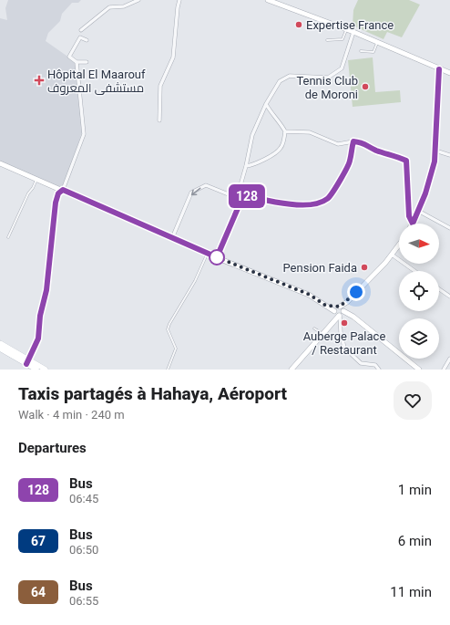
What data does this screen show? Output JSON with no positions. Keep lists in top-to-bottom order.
{
  "places": {
    "other": [
      "Expertise France",
      "Tennis Club de Moroni",
      "Pension Faida",
      "Auberge Palace / Restaurant"
    ],
    "health": ["Hôpital El Maarouf مستشفى المعروف"]
  },
  "lines": ["bus line 128"],
  "north": "right",
  "page": {
    "on_map": "128",
    "heading": [
      ["Taxis partagés à Hahaya, Aéroport", "Walk · 4 min · 240 m"],
      "Departures"
    ],
    "list": [
      {
        "mark": "128",
        "name": "Bus",
        "note": "06:45",
        "value": "1 min"
      },
      {
        "mark": "67",
        "name": "Bus",
        "note": "06:50",
        "value": "6 min"
      },
      {
        "mark": "64",
        "name": "Bus",
        "note": "06:55",
        "value": "11 min"
      }
    ]
  }
}
